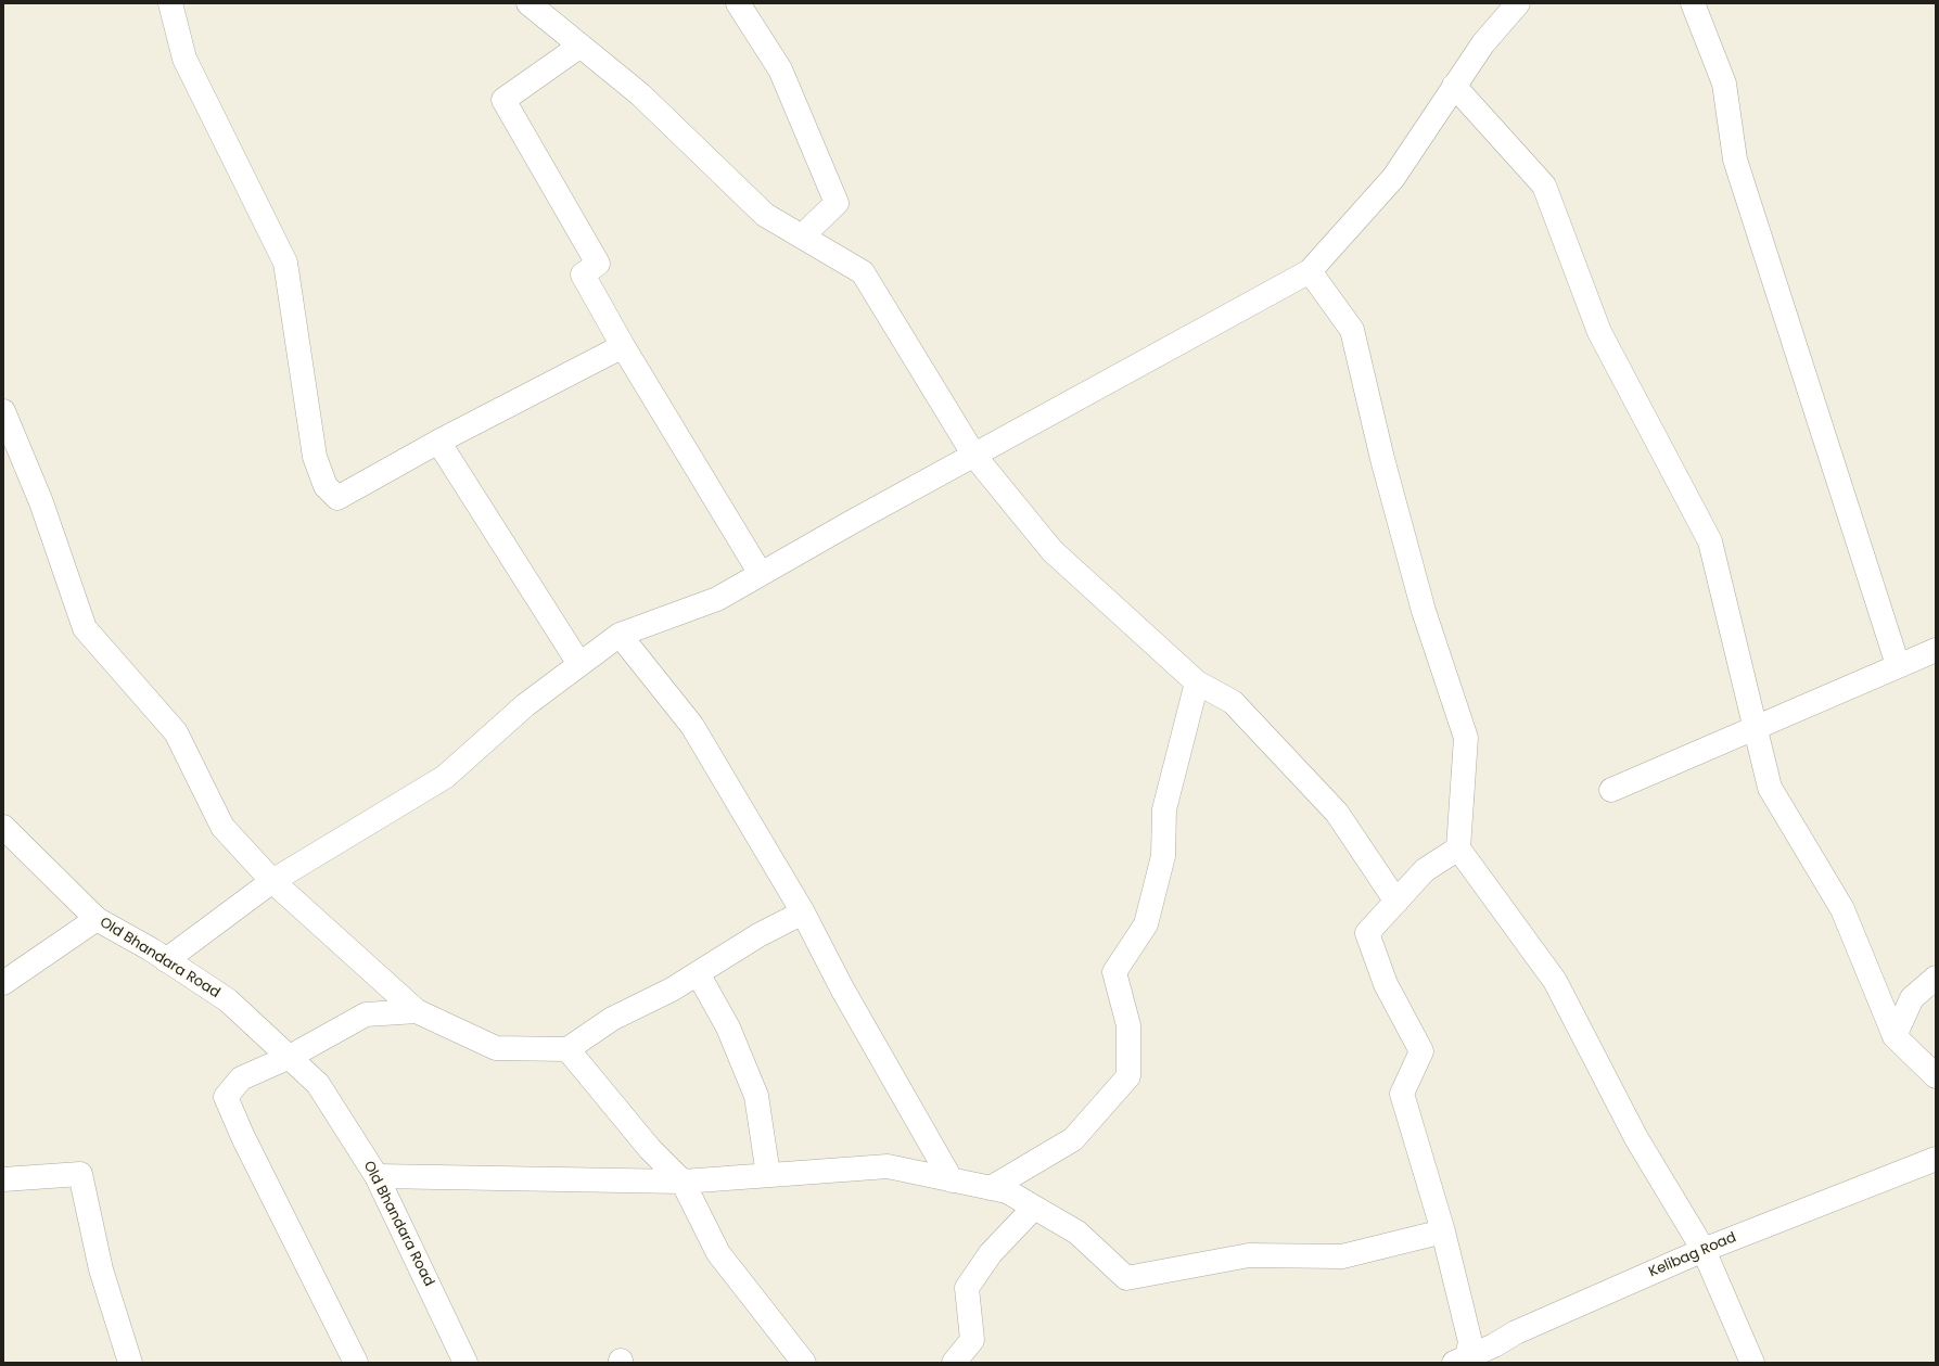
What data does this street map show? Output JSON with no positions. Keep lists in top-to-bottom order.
{
  "streets": {
    "main road": ["Old Bhandara Road", "Kelibag Road"]
  }
}
